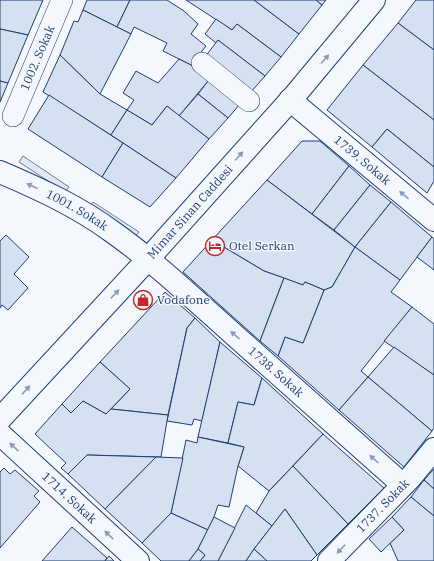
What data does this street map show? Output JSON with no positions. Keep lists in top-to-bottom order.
{
  "streets": {
    "street": [
      "1002. Sokak",
      "1739. Sokak",
      "1001. Sokak",
      "Mimar Sinan Caddesi",
      "1738. Sokak",
      "1714. Sokak",
      "1737. Sokak"
    ]
  },
  "crossings": [
    ["1739. Sokak", "Mimar Sinan Caddesi"],
    ["1001. Sokak", "Mimar Sinan Caddesi"],
    ["1001. Sokak", "1738. Sokak"],
    ["Mimar Sinan Caddesi", "1738. Sokak"],
    ["1738. Sokak", "1737. Sokak"]
  ],
  "one_way": [
    "1739. Sokak",
    "Mimar Sinan Caddesi",
    "1738. Sokak",
    "1714. Sokak",
    "1737. Sokak"
  ],
  "places": {
    "hotel": ["Otel Serkan"],
    "shop": ["Vodafone"]
  }
}
